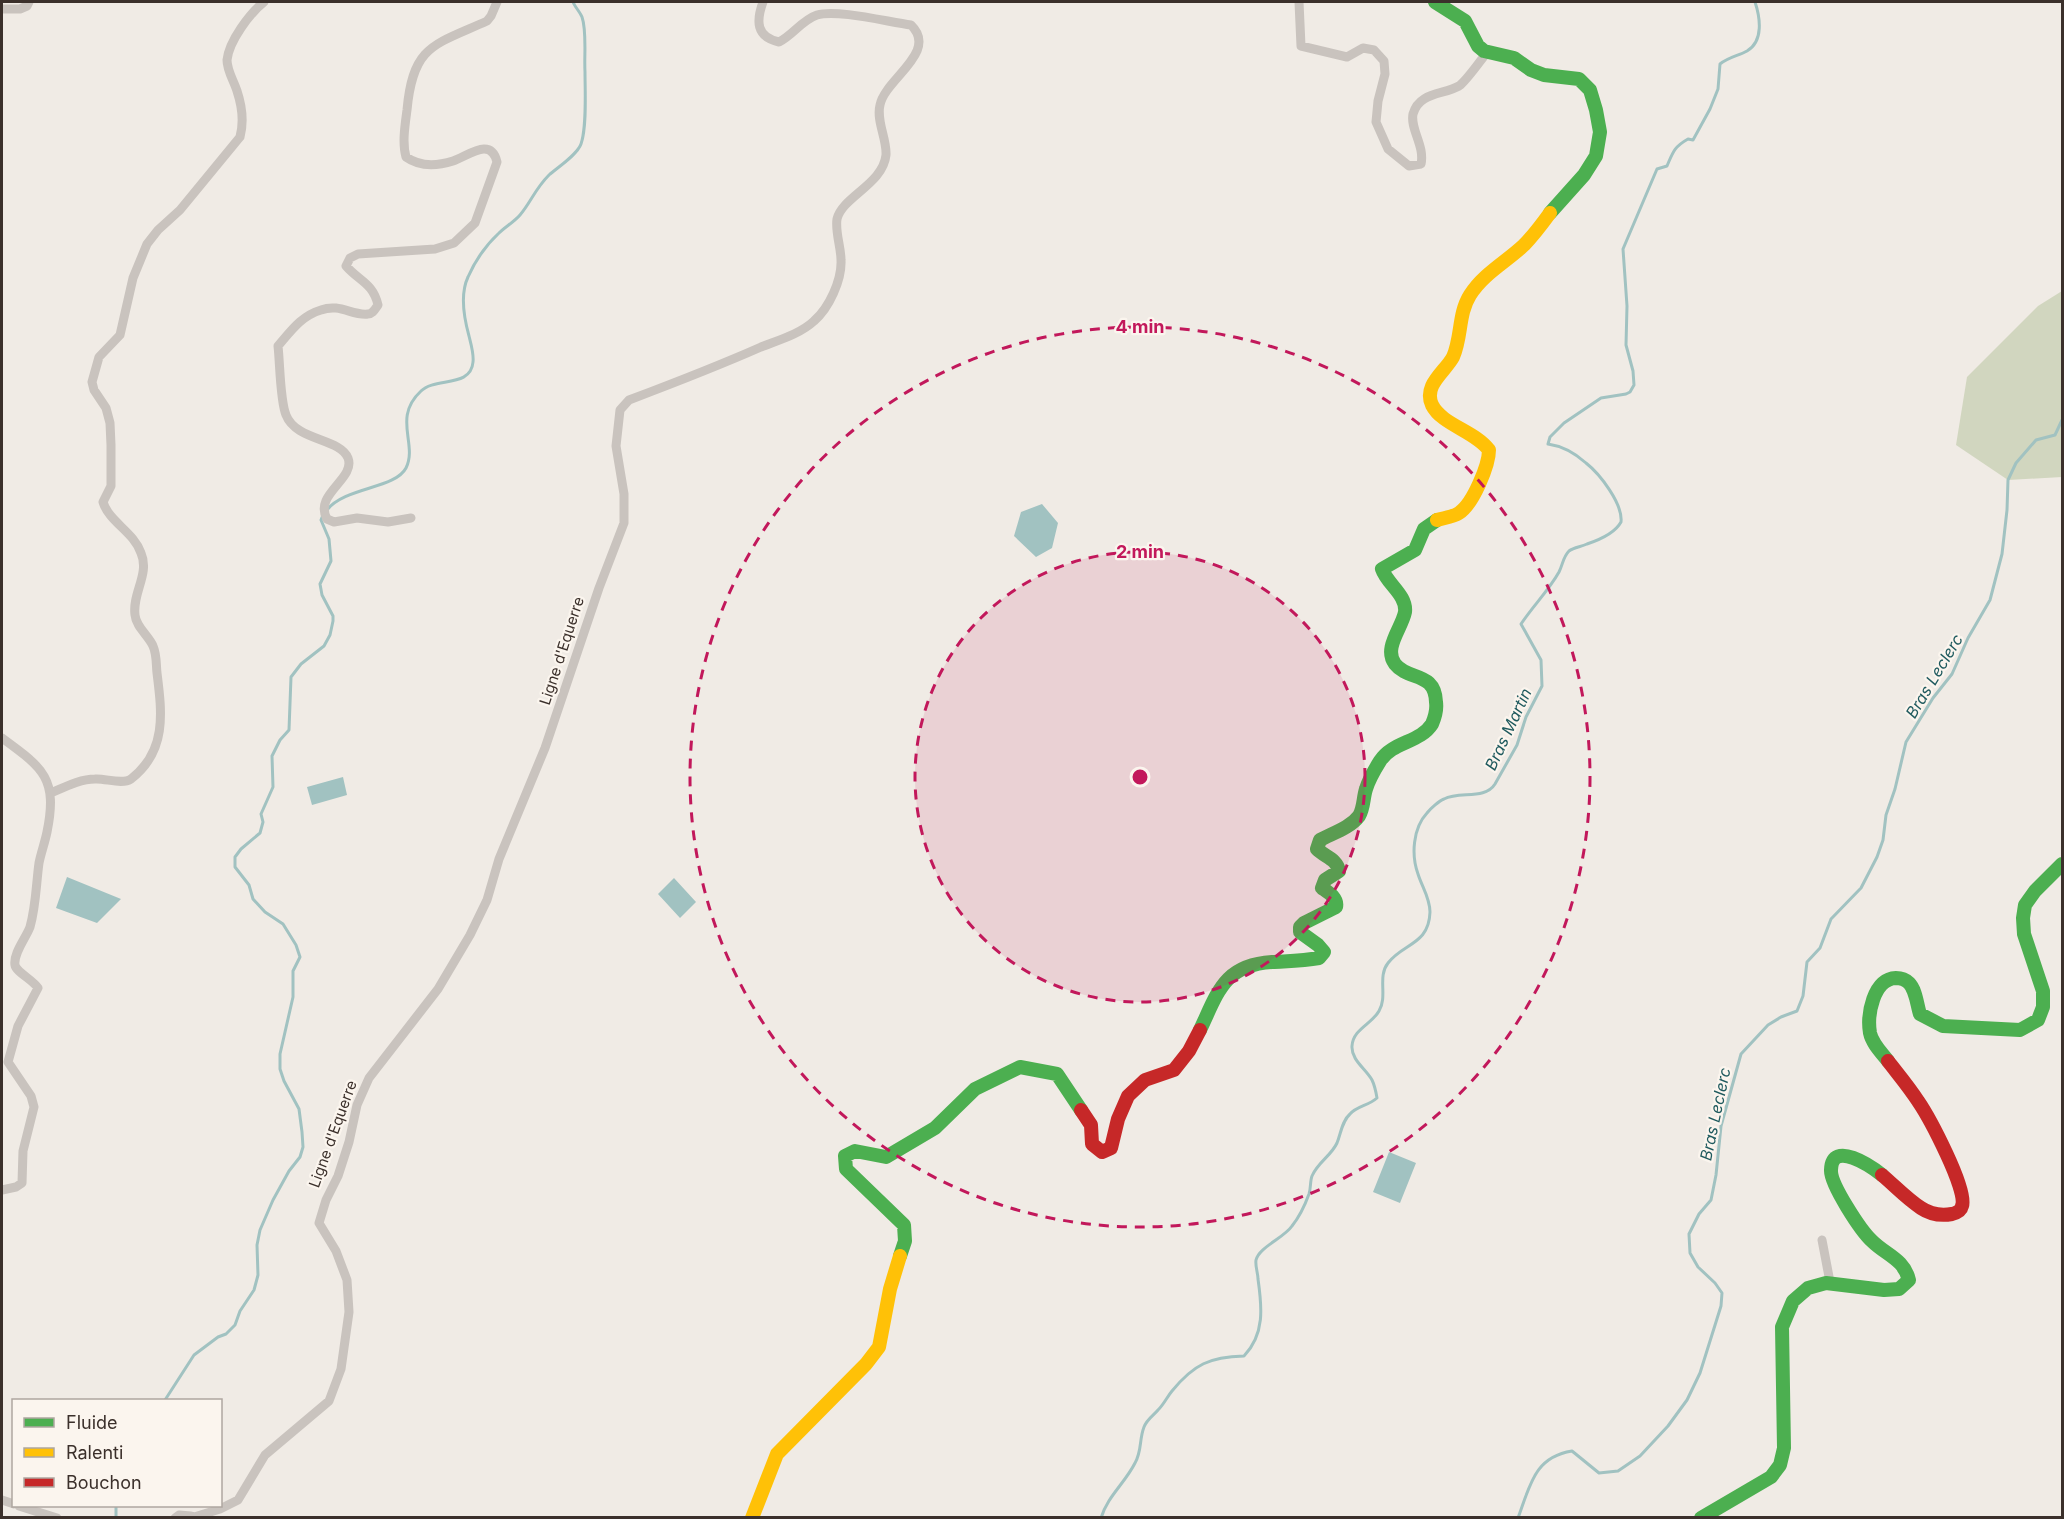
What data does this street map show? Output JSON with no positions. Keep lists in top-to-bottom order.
{
  "streets": {
    "street": ["Ligne d'Equerre"]
  },
  "water": ["Bras Leclerc", "Bras Martin"],
  "legend": ["Fluide", "Ralenti", "Bouchon"],
  "rings": ["4 min", "2 min"]
}
